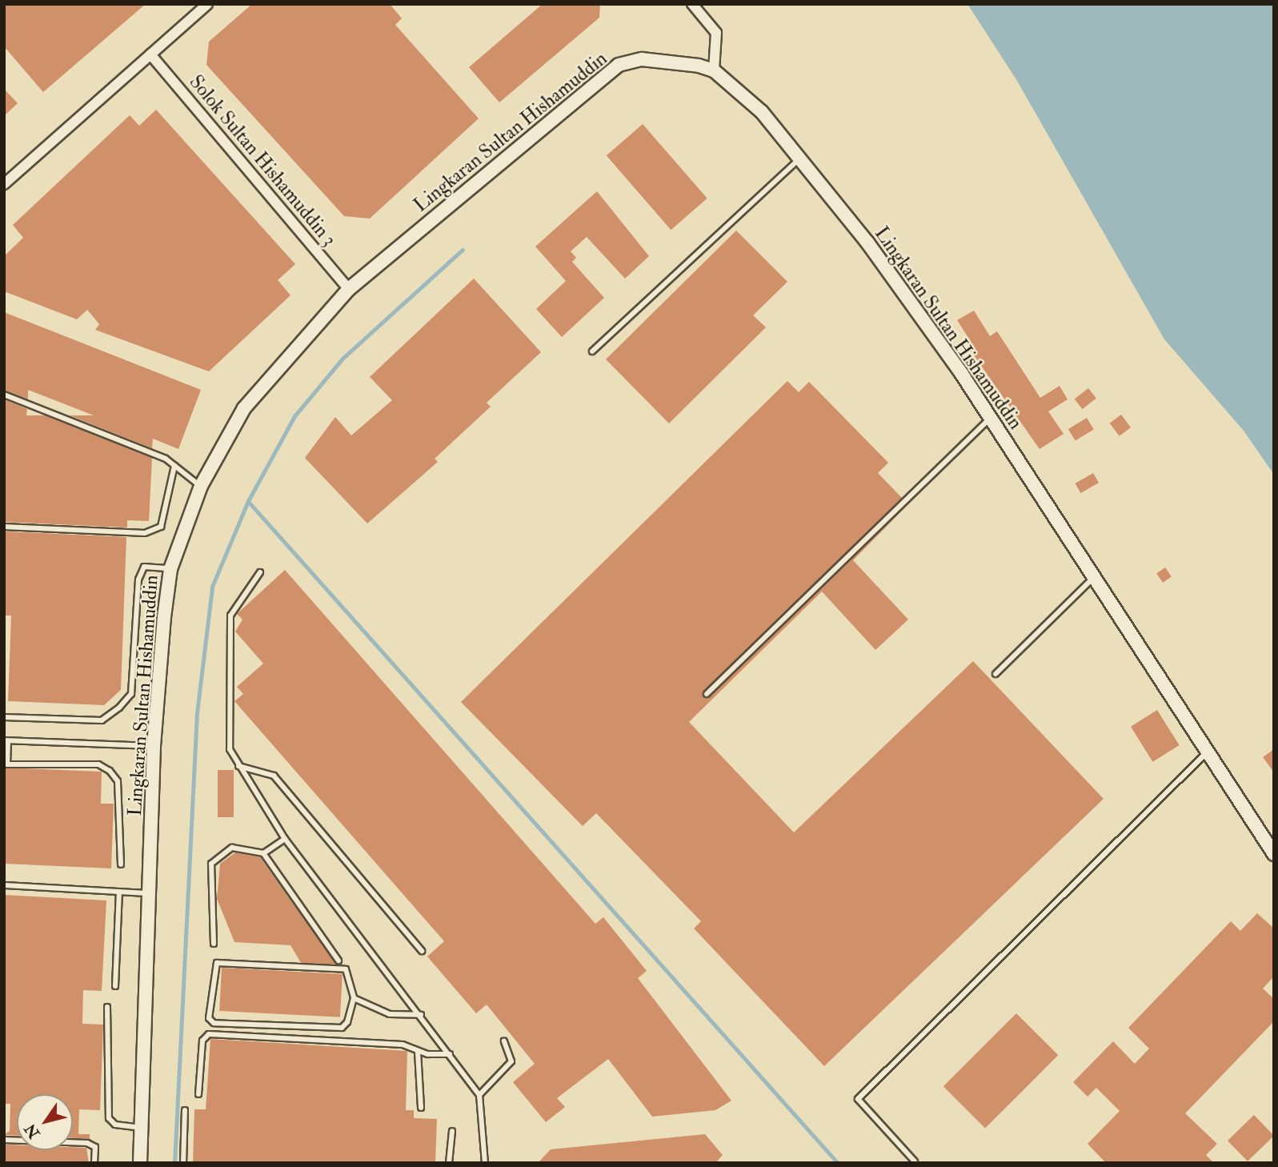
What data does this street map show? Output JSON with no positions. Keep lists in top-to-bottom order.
{
  "streets": {
    "street": ["Lingkaran Sultan Hishamuddin", "Solok Sultan Hishamuddin 3"]
  },
  "crossings": [
    ["Lingkaran Sultan Hishamuddin", "Solok Sultan Hishamuddin 3"]
  ],
  "north": "bottom left"
}
